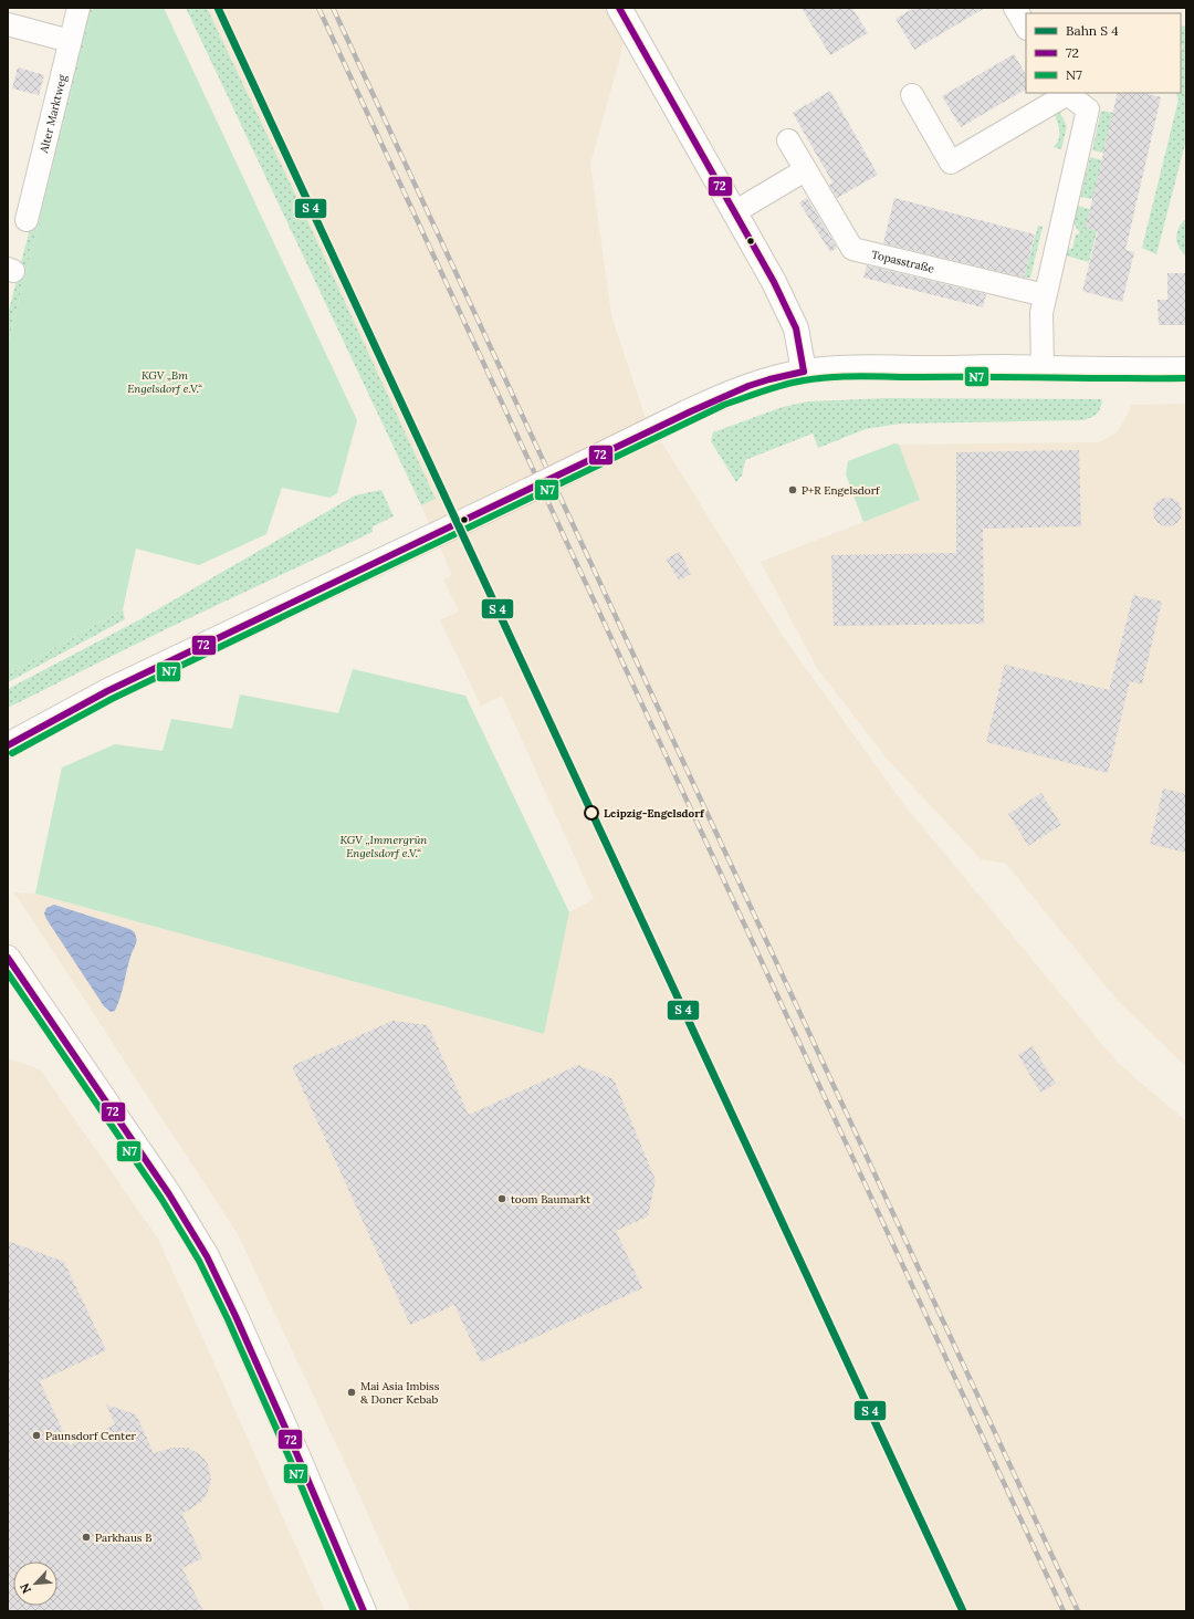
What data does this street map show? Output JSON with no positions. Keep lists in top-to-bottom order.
{
  "streets": {
    "street": ["Alter Marktweg", "Topasstraße"]
  },
  "parks": ["KGV „Bm Engelsdorf e.V.“", "KGV „Immergrün Engelsdorf e.V.“"],
  "places": [
    "P+R Engelsdorf",
    "Leipzig-Engelsdorf",
    "toom Baumarkt",
    "Mai Asia Imbiss & Doner Kebab",
    "Paunsdorf Center",
    "Parkhaus B"
  ],
  "lines": ["transit line 72", "transit line N7"],
  "legend": ["Bahn S 4", "72", "N7"],
  "north": "bottom left"
}
